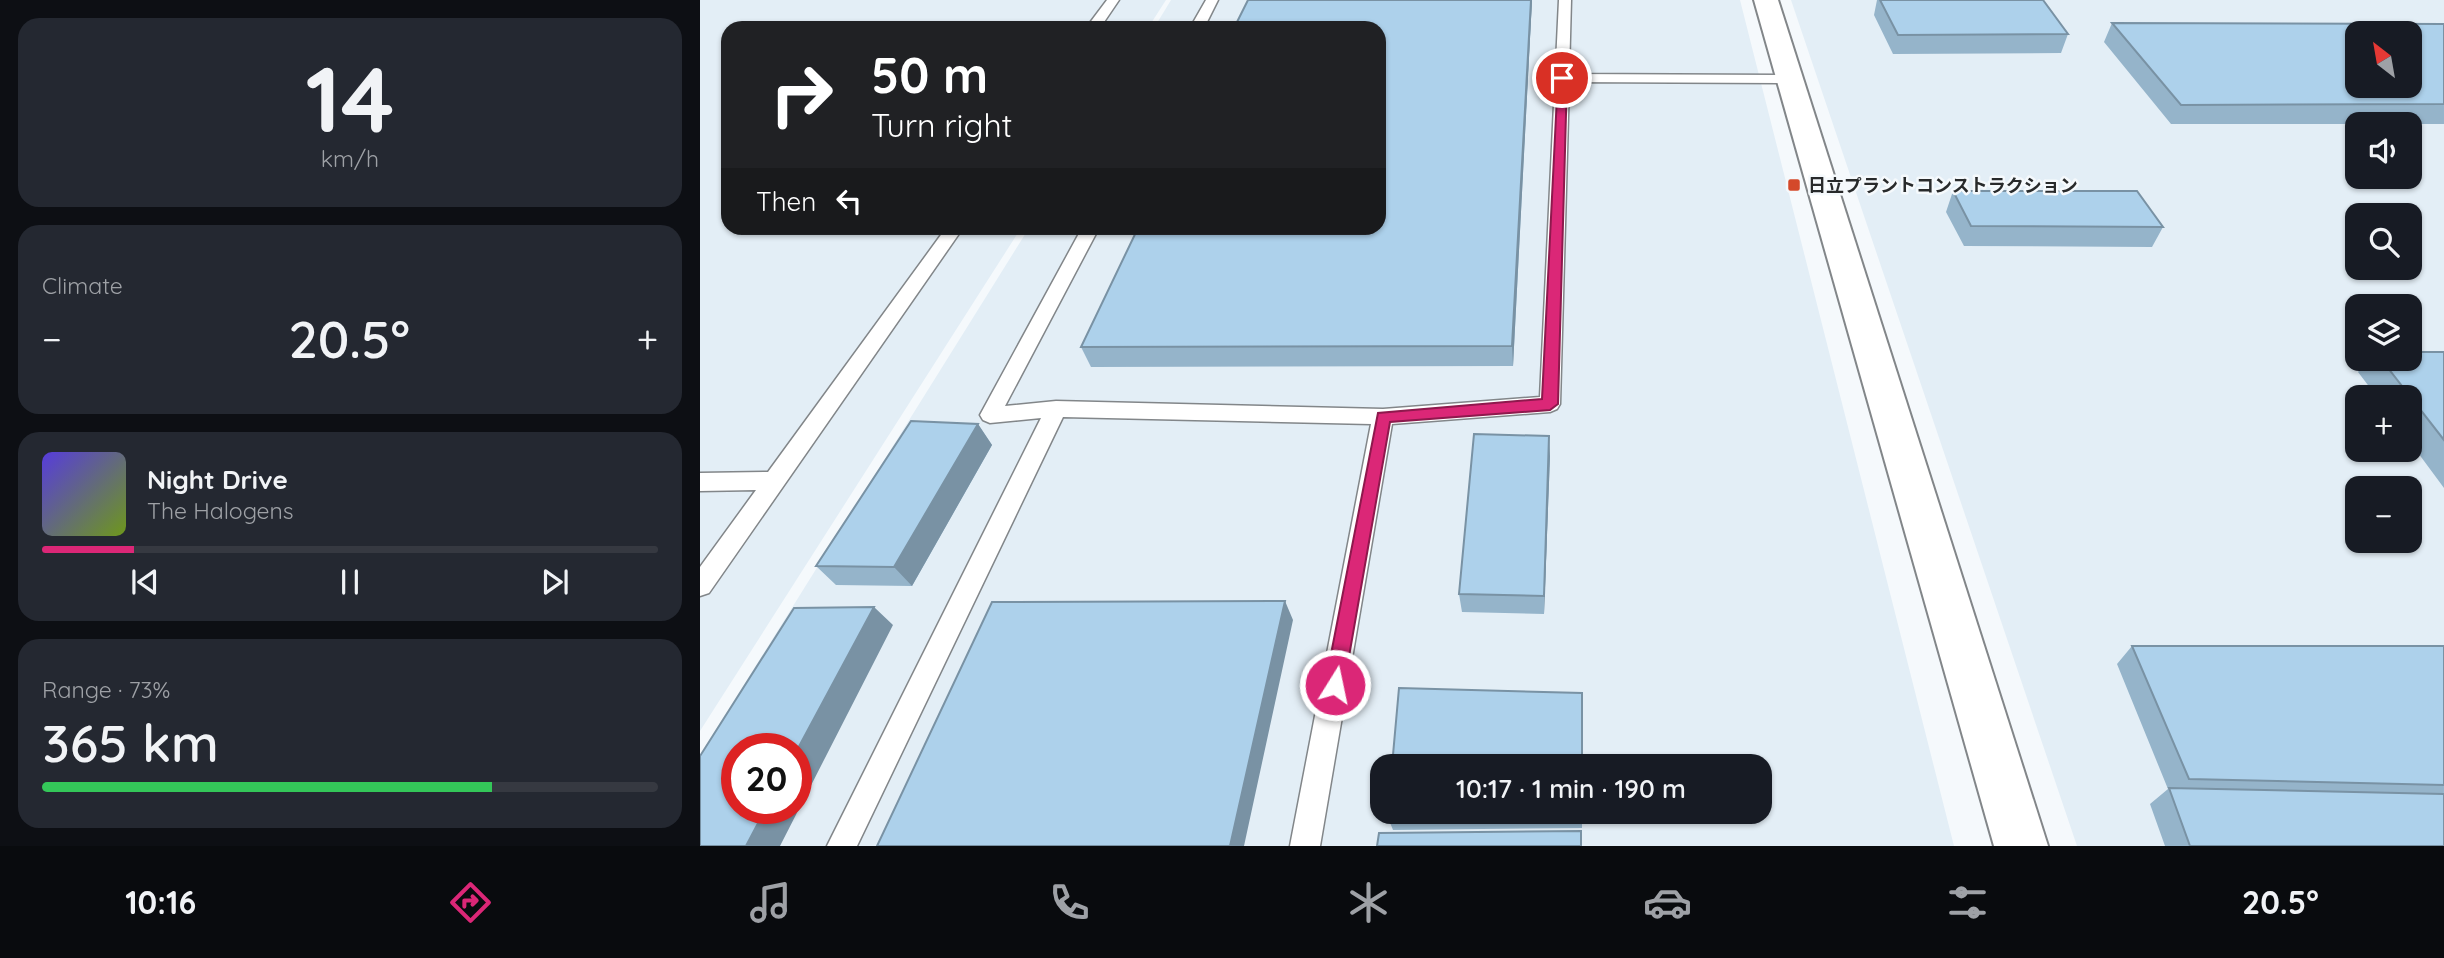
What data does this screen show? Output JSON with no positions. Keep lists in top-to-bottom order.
{
  "places": {
    "transit": ["日立プラントコンストラクション"]
  },
  "north": "top left",
  "page": {
    "tile": [
      ["14", "km/h"],
      "Climate",
      ["Range · 73%", "365 km"]
    ],
    "map_buttons": ["+", "−"],
    "turn": ["50 m", "Turn right"],
    "then": "Then",
    "heat": ["−", "20.5°", "+"],
    "song": ["Night Drive", "The Halogens"],
    "limit": "20",
    "trip": "10:17 · 1 min · 190 m",
    "tabs": ["10:16", "20.5°"]
  }
}
